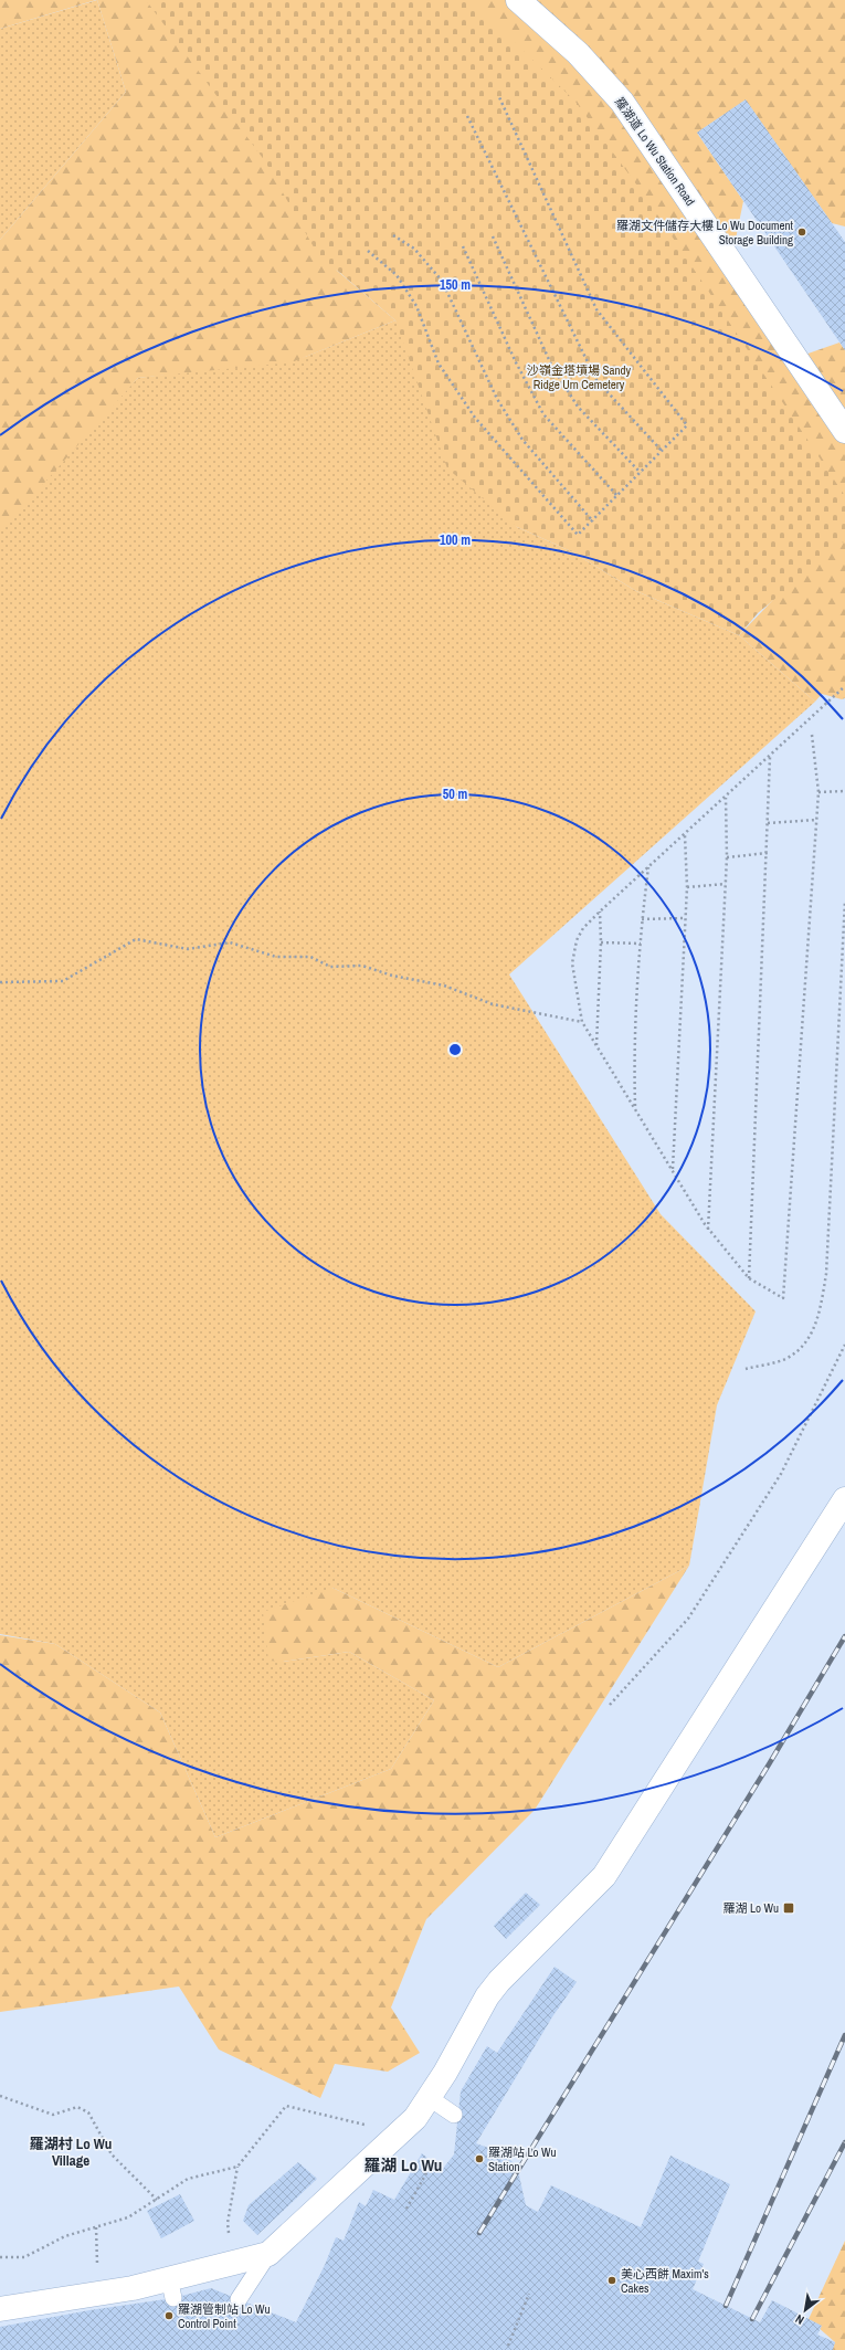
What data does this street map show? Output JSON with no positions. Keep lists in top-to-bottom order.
{
  "streets": {
    "street": ["羅湖道 Lo Wu Station Road"]
  },
  "districts": ["羅湖村 Lo Wu Village", "羅湖 Lo Wu"],
  "parks": ["沙嶺金塔墳場 Sandy Ridge Urn Cemetery"],
  "places": {
    "other": [
      "羅湖文件儲存大樓 Lo Wu Document Storage Building",
      "羅湖站 Lo Wu Station",
      "美心西餅 Maxim's Cakes",
      "羅湖管制站 Lo Wu Control Point"
    ],
    "transit": ["羅湖 Lo Wu"]
  },
  "north": "bottom left",
  "rings": ["150 m", "100 m", "50 m"]
}
